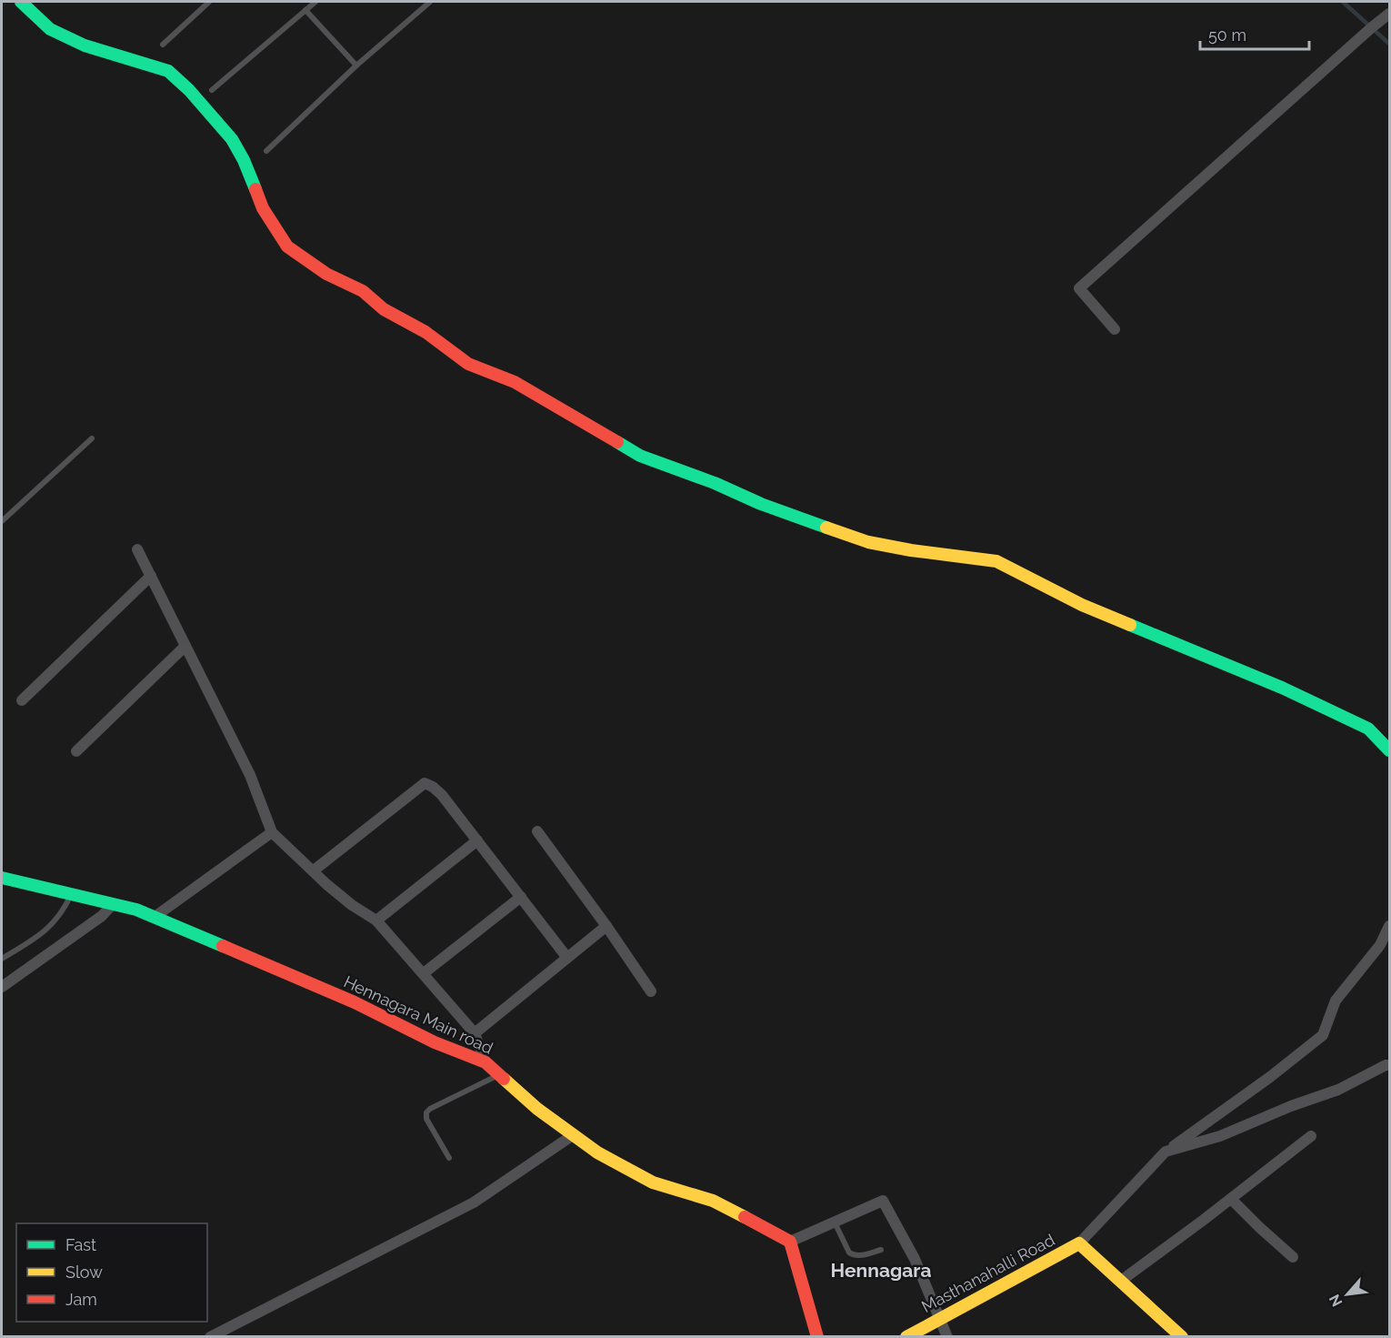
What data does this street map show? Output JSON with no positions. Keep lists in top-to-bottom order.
{
  "streets": {
    "street": ["Hennagara Main road", "Masthanahalli Road"]
  },
  "districts": ["Hennagara"],
  "legend": ["Fast", "Slow", "Jam"],
  "scale_bar": "50 m",
  "north": "bottom left"
}
